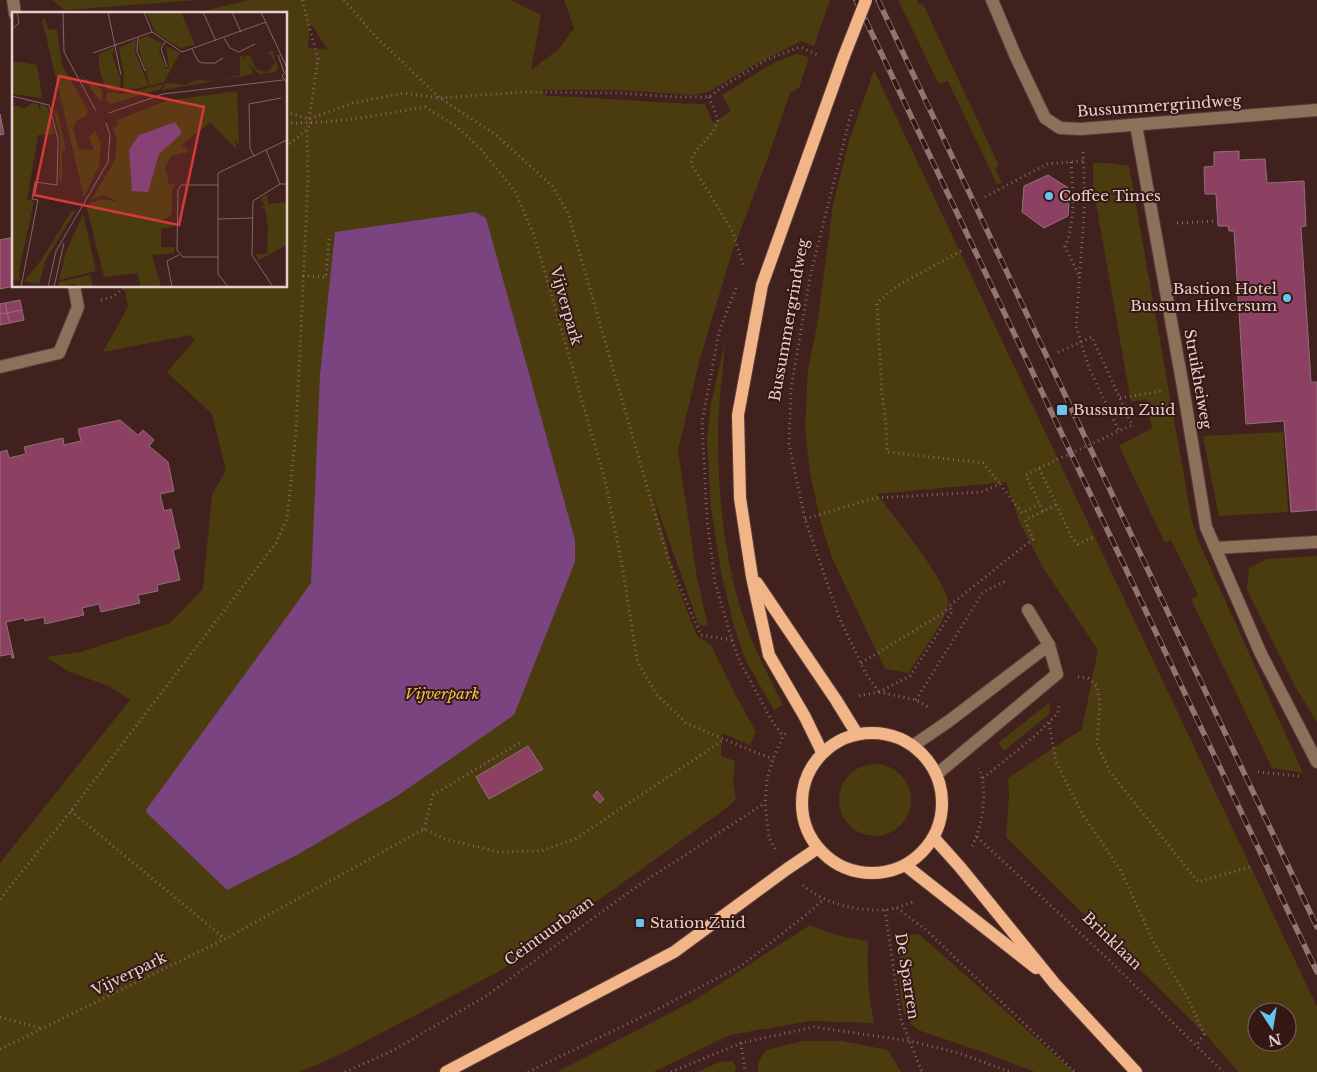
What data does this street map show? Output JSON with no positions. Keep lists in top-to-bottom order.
{
  "streets": {
    "main road": ["Bussummergrindweg"],
    "street": ["Struikheiweg"],
    "path": [
      "Vijverpark",
      "Ceintuurbaan",
      "Brinklaan",
      "De Sparren"
    ]
  },
  "crossings": [
    ["Bussummergrindweg", "Struikheiweg"]
  ],
  "parks": ["Vijverpark"],
  "places": {
    "other": ["Coffee Times", "Bastion Hotel Bussum Hilversum"],
    "transit": ["Bussum Zuid", "Station Zuid"]
  },
  "north": "bottom"
}
